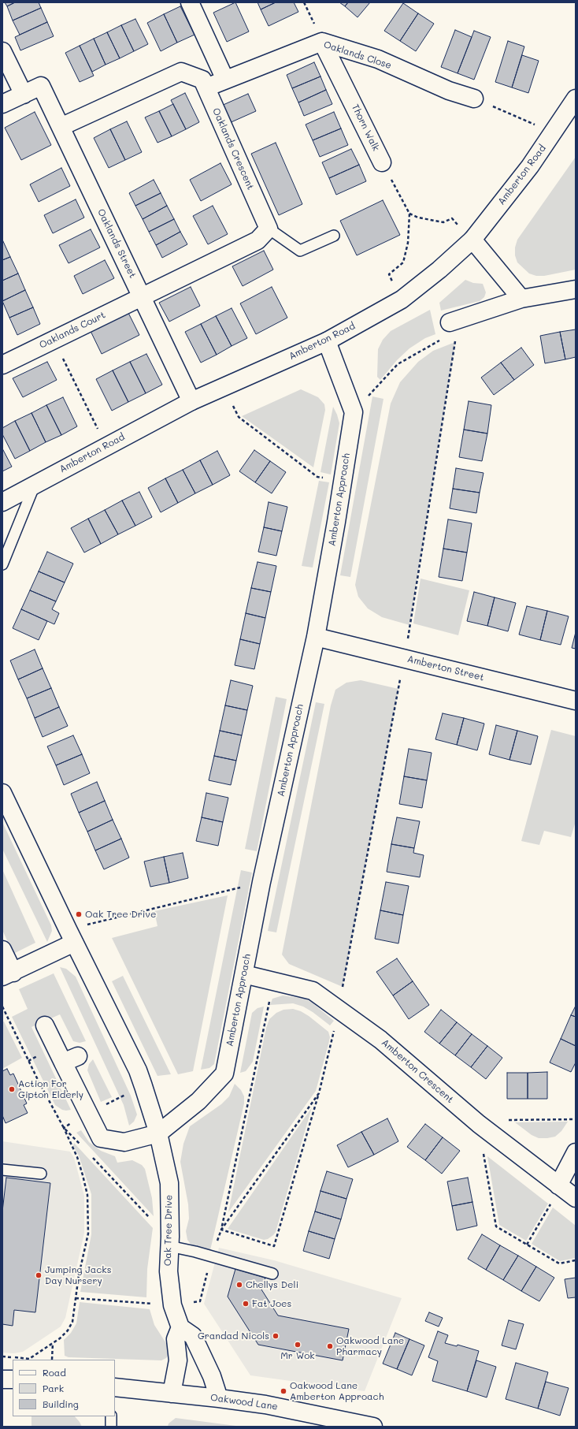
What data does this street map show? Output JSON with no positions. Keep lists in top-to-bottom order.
{
  "streets": {
    "street": [
      "Oaklands Close",
      "Thorn Walk",
      "Oaklands Crescent",
      "Amberton Road",
      "Oaklands Street",
      "Oaklands Court",
      "Amberton Approach",
      "Amberton Street",
      "Amberton Crescent",
      "Oak Tree Drive",
      "Oakwood Lane"
    ]
  },
  "crossings": [
    ["Oaklands Close", "Thorn Walk"],
    ["Oaklands Close", "Oaklands Crescent"],
    ["Oaklands Crescent", "Oaklands Street"],
    ["Amberton Road", "Oaklands Street"],
    ["Amberton Road", "Amberton Approach"],
    ["Oaklands Street", "Oaklands Court"],
    ["Amberton Approach", "Amberton Street"],
    ["Amberton Approach", "Amberton Crescent"],
    ["Amberton Approach", "Oak Tree Drive"]
  ],
  "places": [
    "Oak Tree Drive",
    "Action For Gipton Elderly",
    "Jumping Jacks Day Nursery",
    "Chellys Deli",
    "Fat Joes",
    "Grandad Nicols",
    "Mr Wok",
    "Oakwood Lane Pharmacy",
    "Oakwood Lane Amberton Approach"
  ],
  "legend": ["Road", "Park", "Building"]
}
